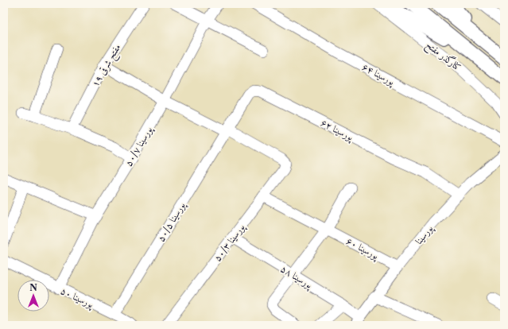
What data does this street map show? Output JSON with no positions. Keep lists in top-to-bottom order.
{
  "streets": {
    "street": [
      "کنارگذر مفتح",
      "مفتح شرقی ۱۹",
      "پورسینا ۶۴",
      "پورسینا ۶۲",
      "پورسینا ۵۰/۷",
      "پورسینا ۵۰/۵",
      "پورسینا",
      "پورسینا ۵۰/۳",
      "پورسینا ۶۰",
      "پورسینا ۵۸",
      "پورسینا ۵۰"
    ]
  },
  "crossings": [
    ["پورسینا ۶۲", "پورسینا ۵۰/۵"],
    ["پورسینا ۶۲", "پورسینا"],
    ["پورسینا ۶۲", "پورسینا ۵۰/۳"],
    ["پورسینا ۵۰/۷", "پورسینا ۵۰"],
    ["پورسینا ۵۰/۵", "پورسینا ۵۰/۳"],
    ["پورسینا ۵۰/۵", "پورسینا ۵۰"],
    ["پورسینا", "پورسینا ۶۰"],
    ["پورسینا", "پورسینا ۵۸"],
    ["پورسینا ۵۰/۳", "پورسینا ۶۰"],
    ["پورسینا ۵۰/۳", "پورسینا ۵۸"]
  ],
  "north": "top"
}
